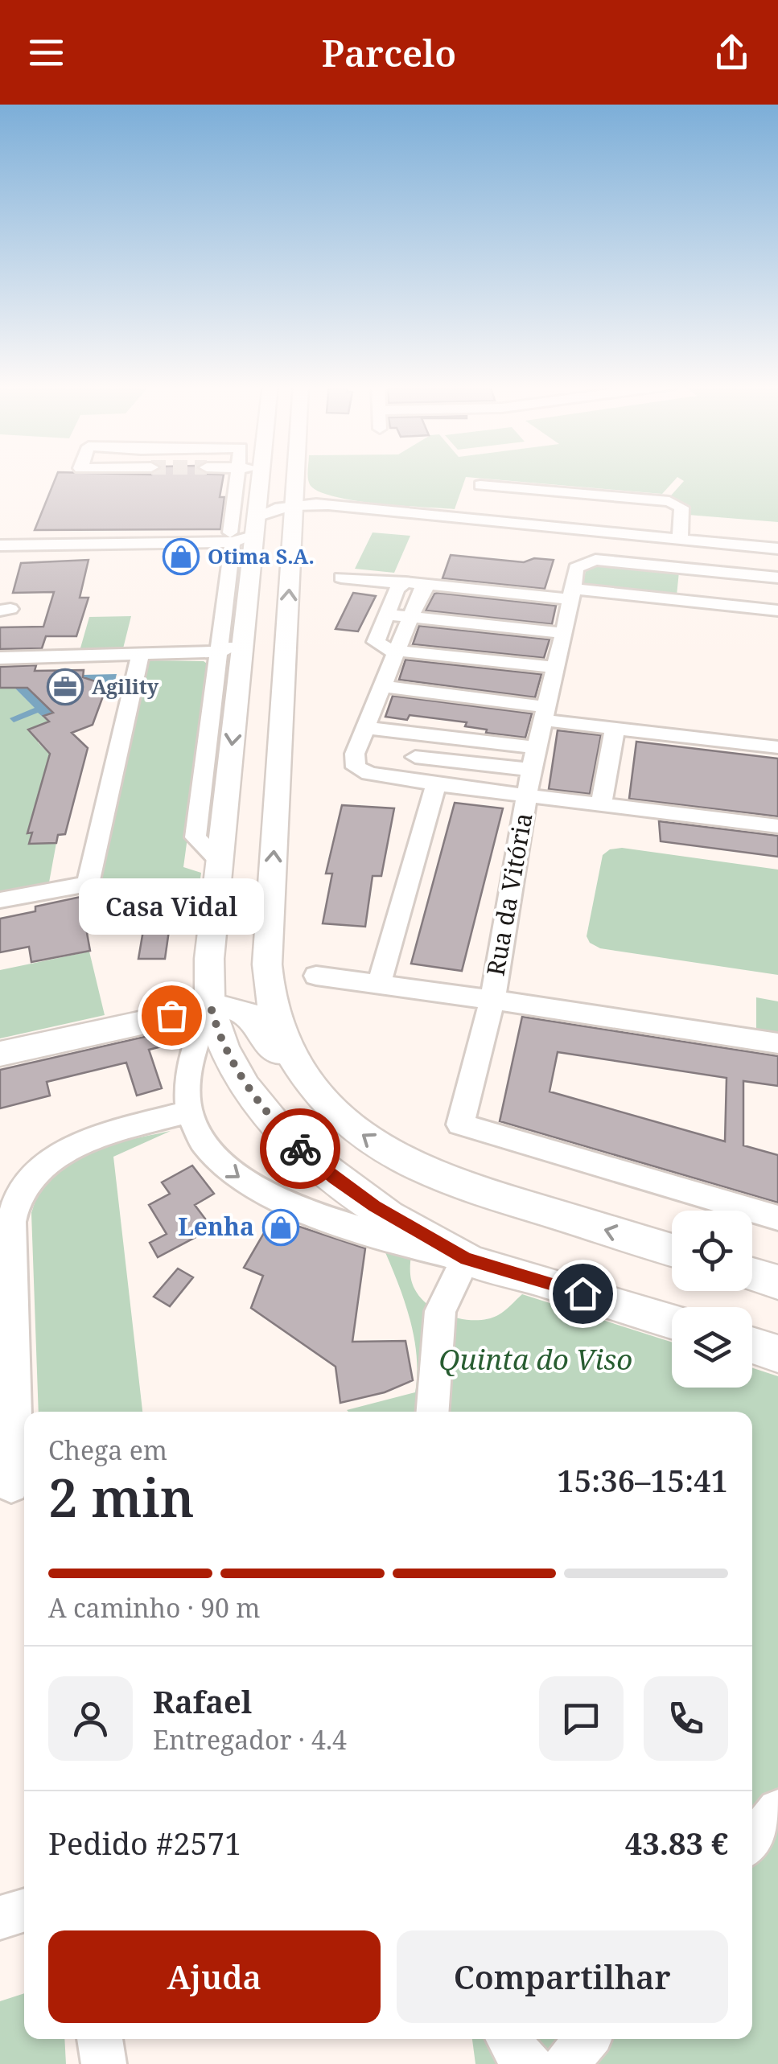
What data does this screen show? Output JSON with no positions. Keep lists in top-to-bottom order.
{
  "streets": {
    "street": ["Rua da Vitória"]
  },
  "parks": ["Quinta do Viso"],
  "places": {
    "shop": ["Otima S.A.", "Lenha"],
    "office": ["Agility"],
    "other": ["Casa Vidal"]
  },
  "page": {
    "header": "Parcelo",
    "bubble": "Casa Vidal",
    "heading": ["2 min", "Chega em", "15:36–15:41"],
    "panel": [
      "Rafael",
      "Entregador · 4.4",
      "Pedido #2571",
      "43.83 €"
    ],
    "bar": "A caminho · 90 m",
    "buttons": ["Ajuda", "Compartilhar"]
  }
}
